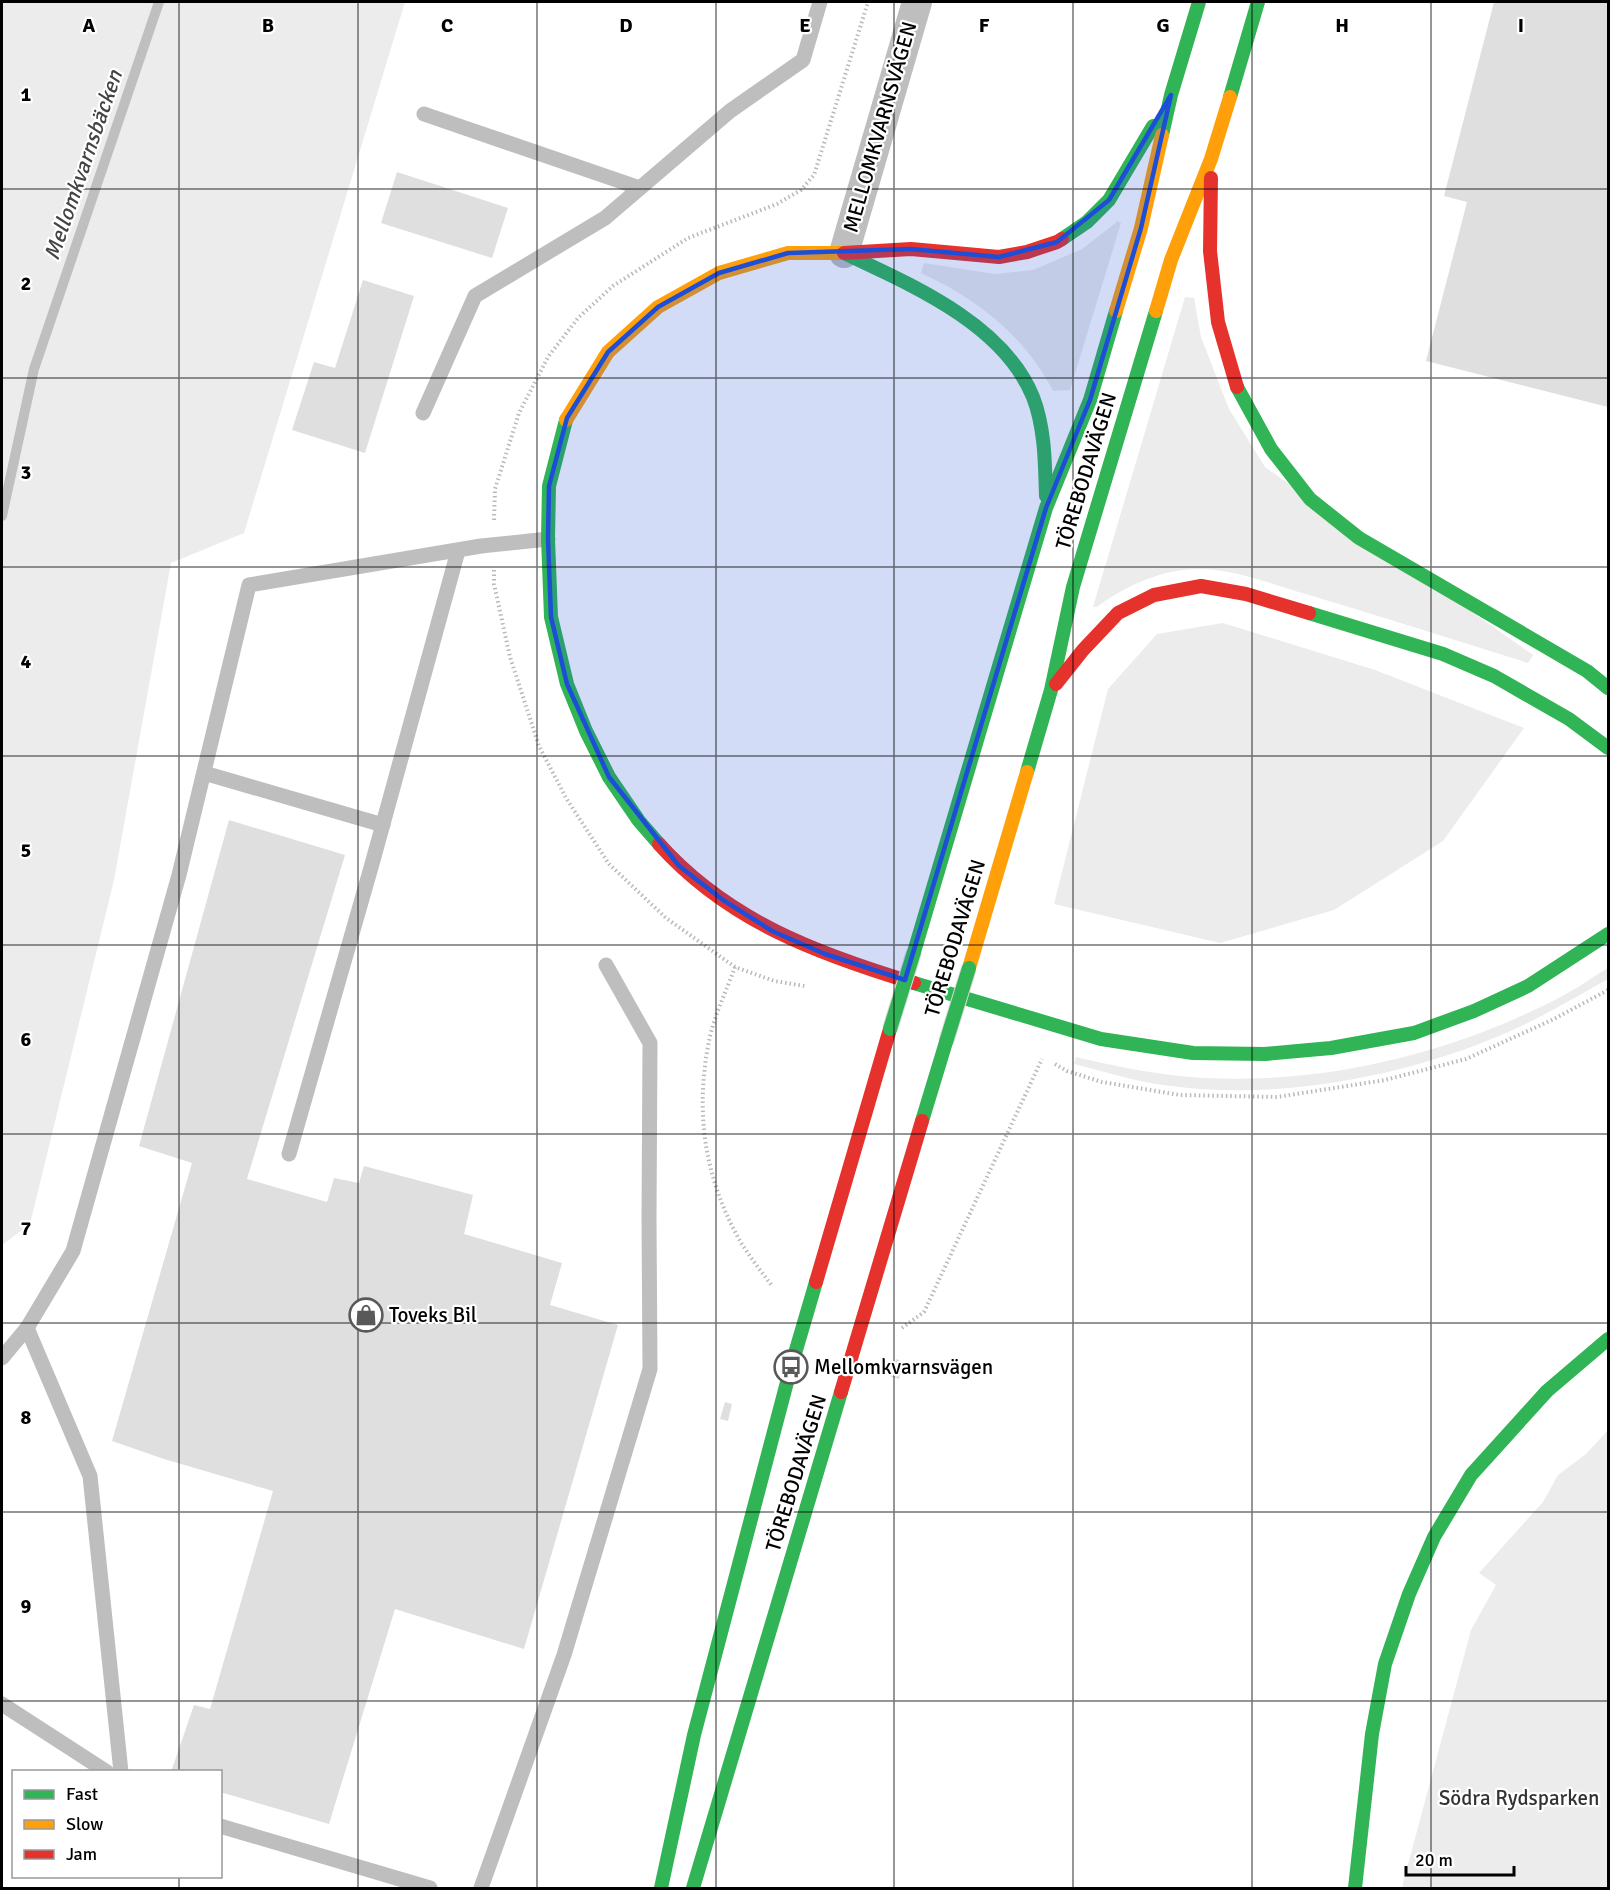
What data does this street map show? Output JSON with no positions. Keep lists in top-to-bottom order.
{
  "streets": {
    "main road": ["TÖREBODAVÄGEN"],
    "street": ["MELLOMKVARNSVÄGEN"]
  },
  "water": ["Mellomkvarnsbäcken"],
  "parks": ["Södra Rydsparken"],
  "places": {
    "shop": ["Toveks Bil"],
    "bus stop": ["Mellomkvarnsvägen"]
  },
  "legend": ["Fast", "Slow", "Jam"],
  "scale_bar": "20 m",
  "grid": {
    "columns": [
      "A",
      "B",
      "C",
      "D",
      "E",
      "F",
      "G",
      "H",
      "I"
    ],
    "rows": [
      "1",
      "2",
      "3",
      "4",
      "5",
      "6",
      "7",
      "8",
      "9"
    ]
  }
}
